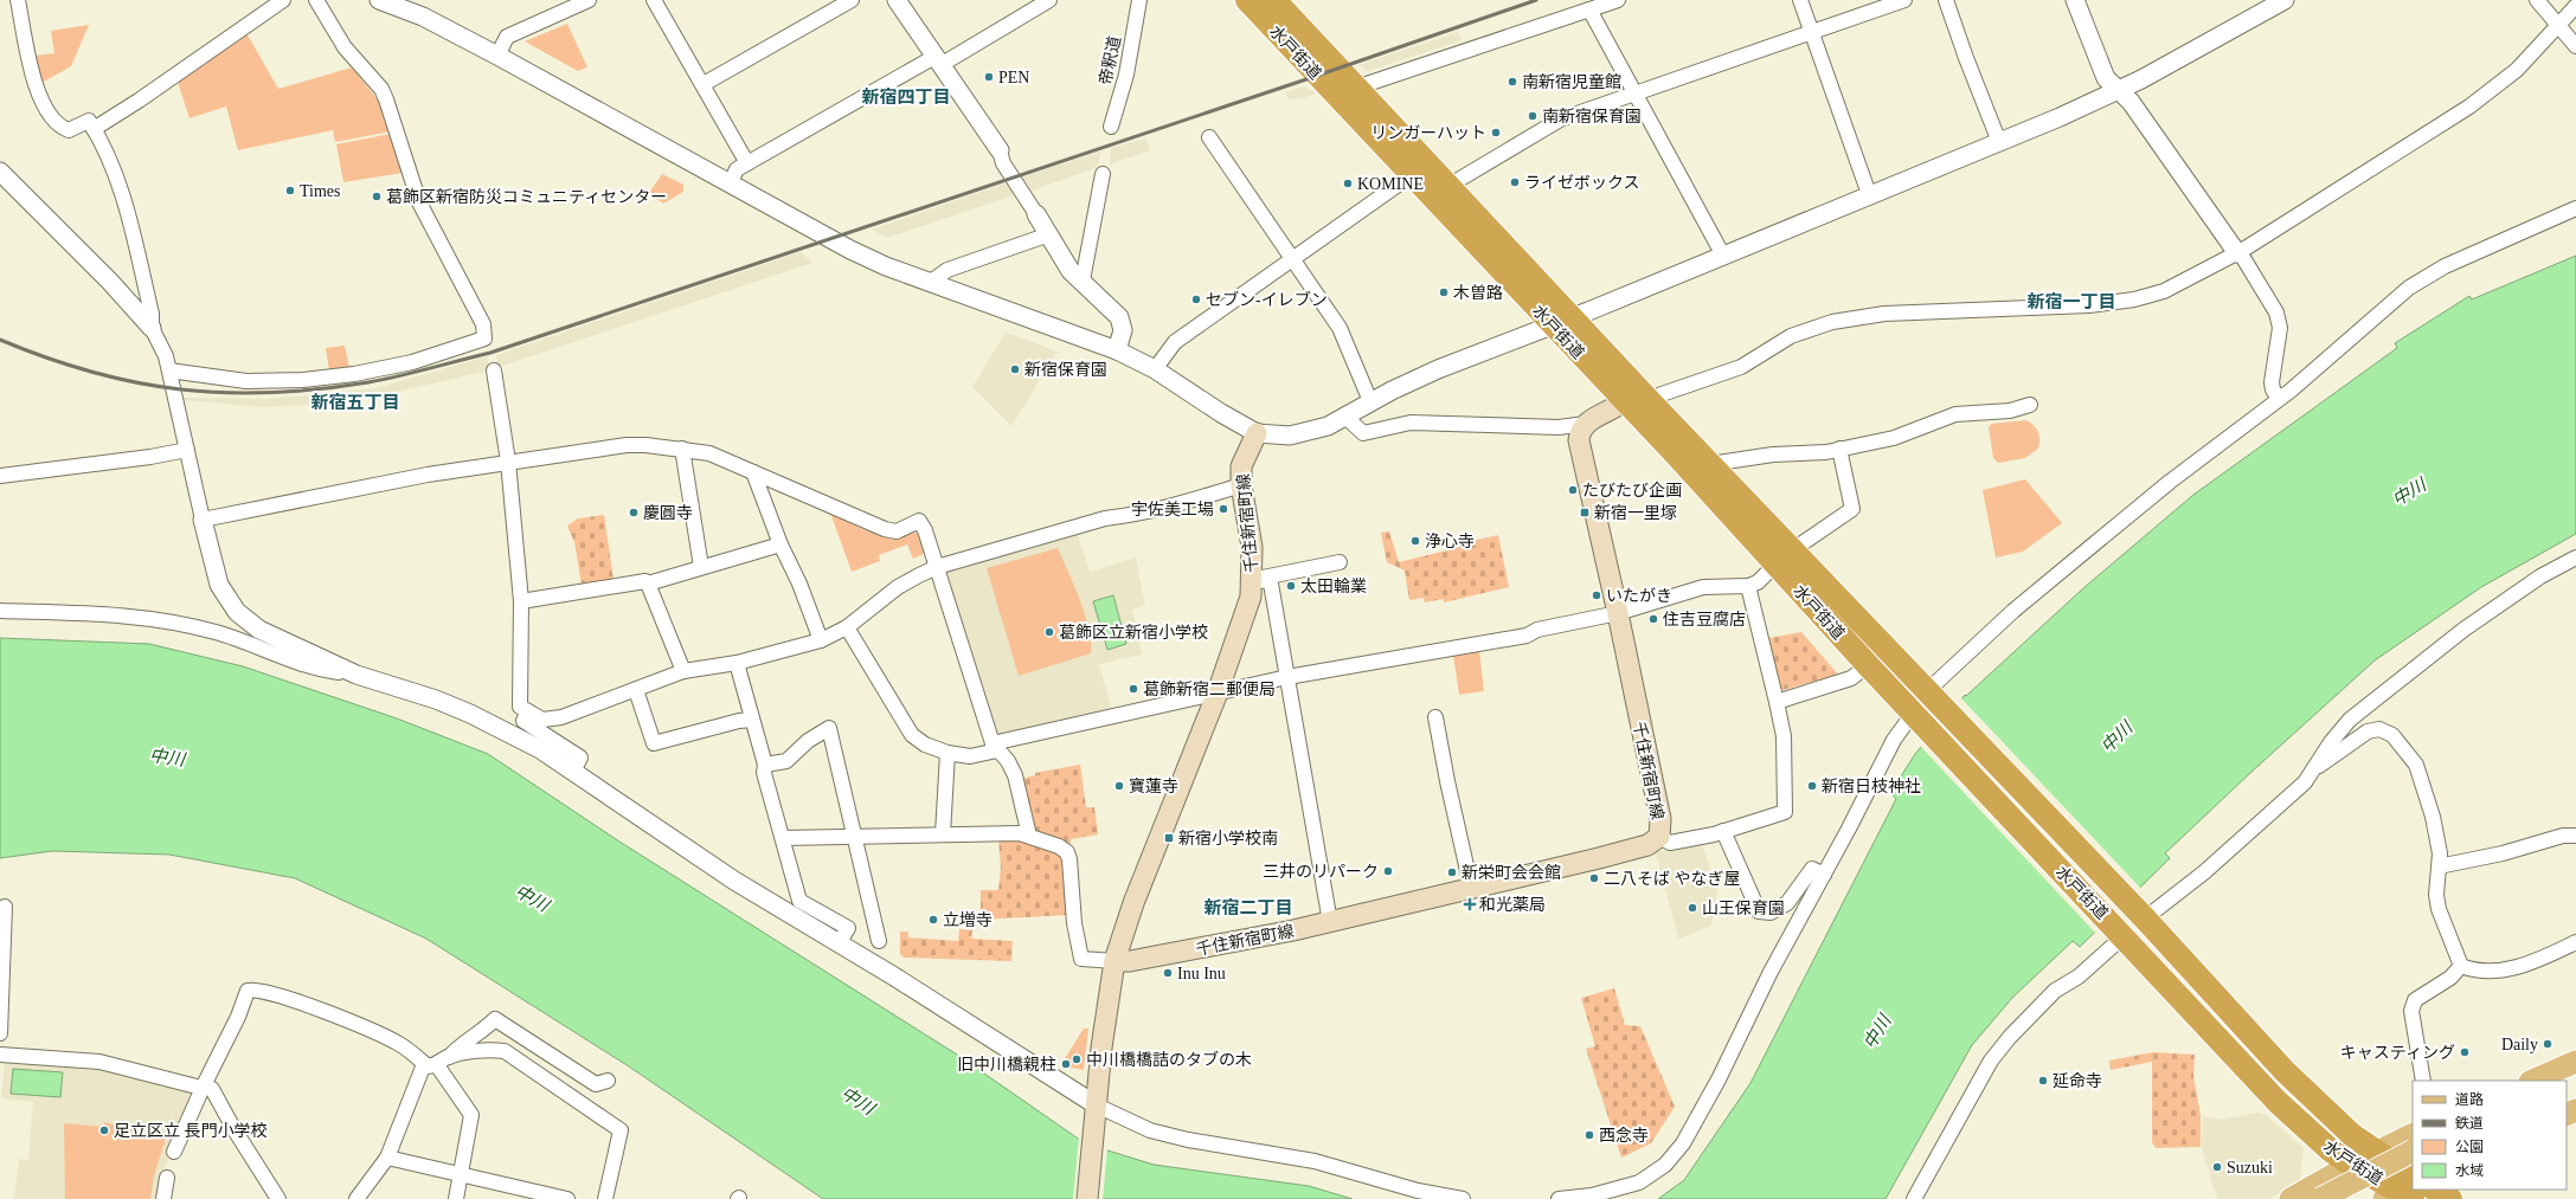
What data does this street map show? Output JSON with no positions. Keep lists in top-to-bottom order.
{
  "streets": {
    "highway": ["水戸街道"],
    "main road": ["千住新宿町線"],
    "street": ["帝釈道"]
  },
  "districts": [
    "新宿四丁目",
    "新宿一丁目",
    "新宿五丁目",
    "新宿二丁目"
  ],
  "water": ["中川"],
  "places": {
    "other": [
      "PEN",
      "南新宿児童館",
      "南新宿保育園",
      "リンガーハット",
      "ライゼボックス",
      "KOMINE",
      "Times",
      "葛飾区新宿防災コミュニティセンター",
      "木曽路",
      "セブン-イレブン",
      "新宿保育園",
      "たびたび企画",
      "宇佐美工場",
      "慶圓寺",
      "浄心寺",
      "太田輪業",
      "いたがき",
      "住吉豆腐店",
      "葛飾区立新宿小学校",
      "葛飾新宿二郵便局",
      "寶蓮寺",
      "新宿日枝神社",
      "三井のリパーク",
      "新栄町会会館",
      "二八そば やなぎ屋",
      "山王保育園",
      "立増寺",
      "Inu Inu",
      "Daily",
      "キャスティング",
      "中川橋橋詰のタブの木",
      "旧中川橋親柱",
      "延命寺",
      "足立区立 長門小学校",
      "西念寺",
      "Suzuki"
    ],
    "transit": ["新宿一里塚", "新宿小学校南"],
    "health": ["和光薬局"]
  },
  "legend": [
    "道路",
    "鉄道",
    "公園",
    "水域"
  ]
}
